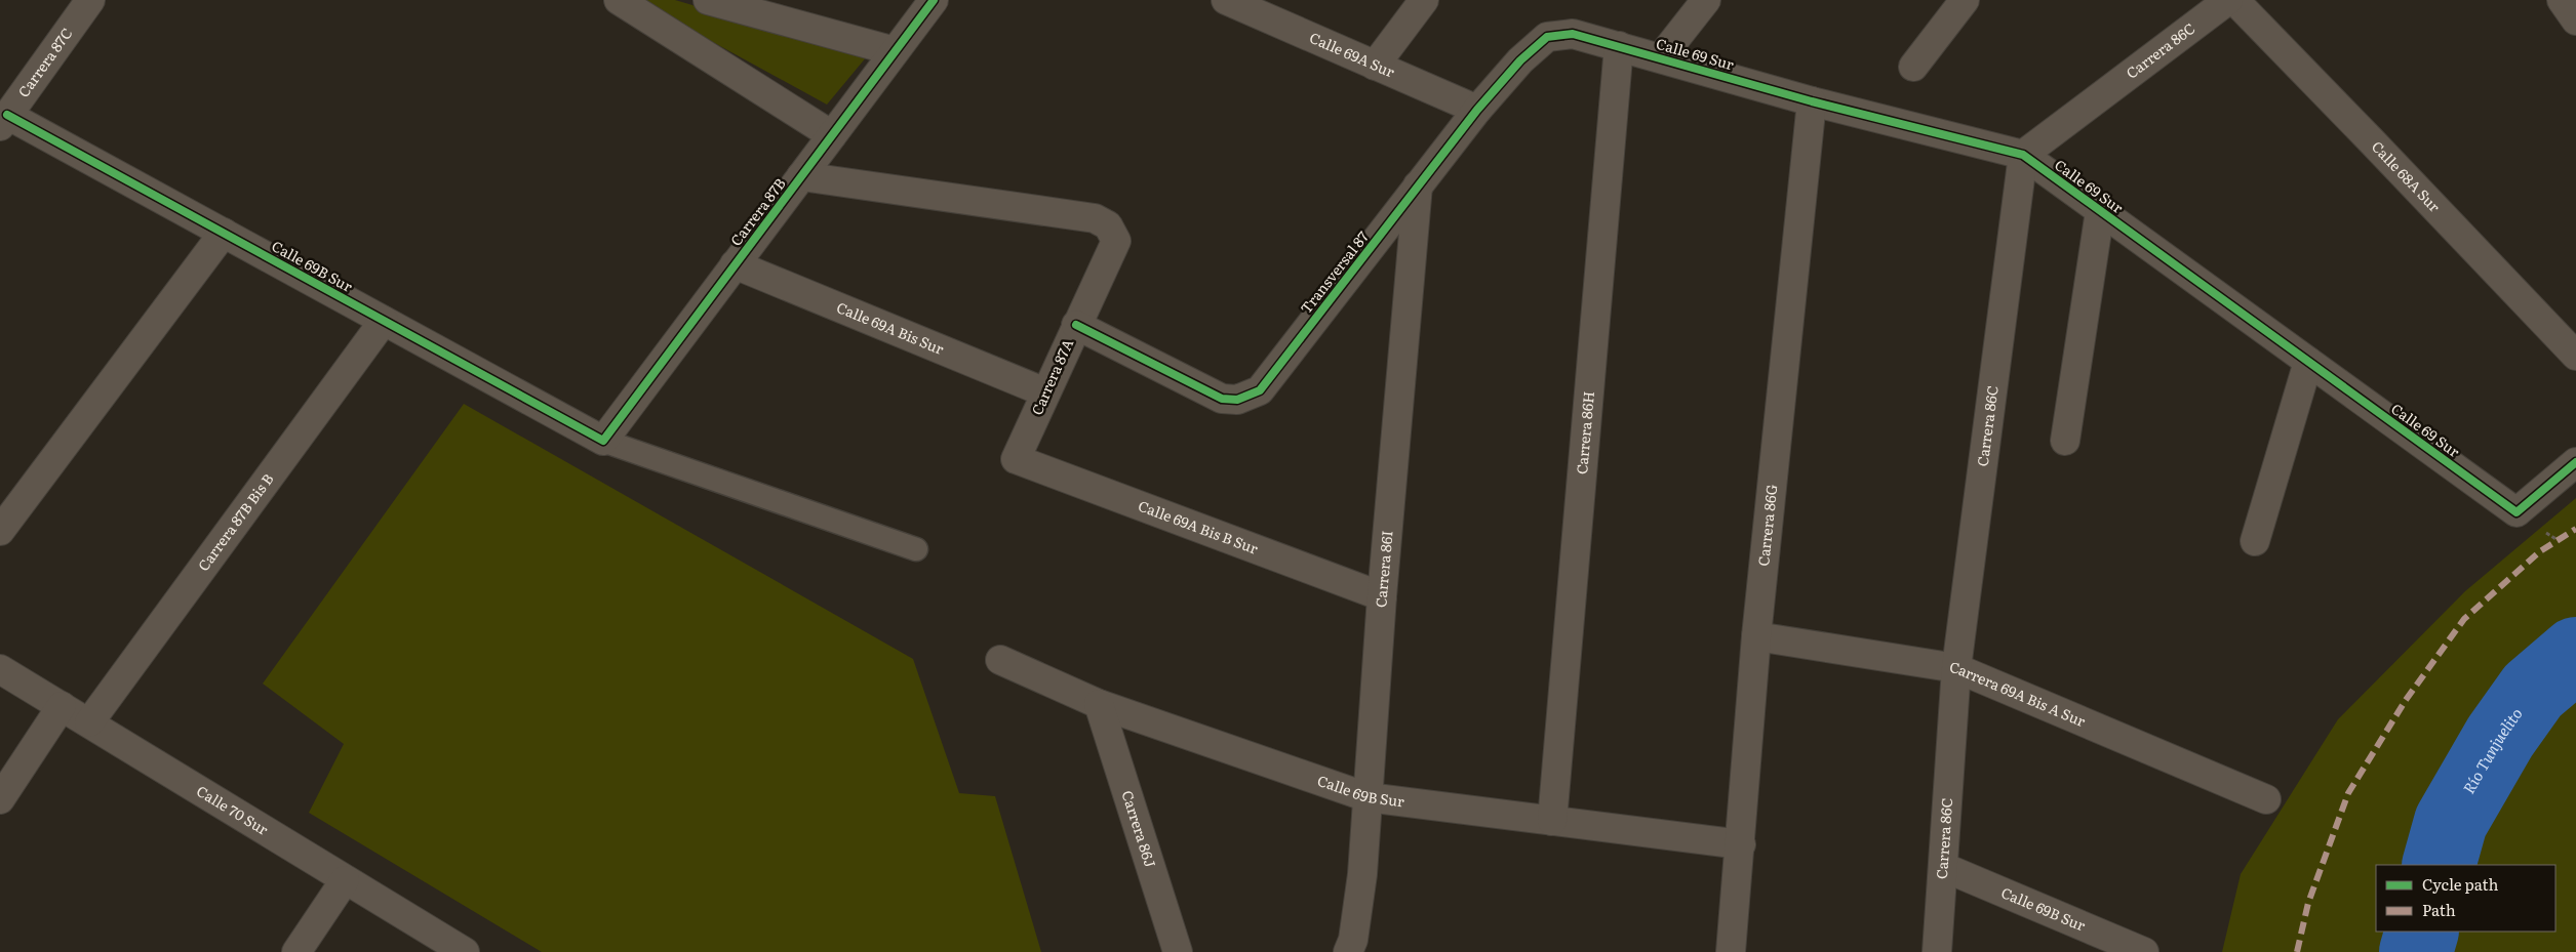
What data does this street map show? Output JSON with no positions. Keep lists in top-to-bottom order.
{
  "streets": {
    "street": [
      "Carrera 86C",
      "Calle 69 Sur",
      "Calle 69A Sur",
      "Carrera 87C",
      "Calle 68A Sur",
      "Carrera 87B",
      "Calle 69B Sur",
      "Transversal 87",
      "Calle 69A Bis Sur",
      "Carrera 87A",
      "Carrera 86H",
      "Carrera 87B Bis B",
      "Carrera 86G",
      "Calle 69A Bis B Sur",
      "Carrera 86I",
      "Carrera 69A Bis A Sur",
      "Calle 70 Sur",
      "Carrera 86J"
    ]
  },
  "crossings": [
    ["Carrera 86C", "Calle 69 Sur"],
    ["Carrera 86C", "Calle 69B Sur"],
    ["Carrera 86C", "Carrera 69A Bis A Sur"],
    ["Calle 69 Sur", "Transversal 87"],
    ["Calle 69 Sur", "Carrera 86H"],
    ["Calle 69 Sur", "Carrera 86G"],
    ["Calle 69A Sur", "Transversal 87"],
    ["Carrera 87C", "Calle 69B Sur"],
    ["Carrera 87B", "Calle 69B Sur"],
    ["Carrera 87B", "Calle 69A Bis Sur"],
    ["Carrera 87B", "Carrera 87A"],
    ["Calle 69B Sur", "Carrera 86H"],
    ["Calle 69B Sur", "Carrera 87B Bis B"],
    ["Calle 69B Sur", "Carrera 86G"],
    ["Calle 69B Sur", "Carrera 86I"],
    ["Calle 69B Sur", "Carrera 86J"],
    ["Transversal 87", "Carrera 87A"],
    ["Transversal 87", "Carrera 86I"],
    ["Calle 69A Bis Sur", "Carrera 87A"],
    ["Carrera 87A", "Calle 69A Bis B Sur"],
    ["Carrera 87B Bis B", "Calle 70 Sur"],
    ["Carrera 86G", "Carrera 69A Bis A Sur"],
    ["Calle 69A Bis B Sur", "Carrera 86I"]
  ],
  "water": ["Río Tunjuelito"],
  "legend": ["Cycle path", "Path"]
}
